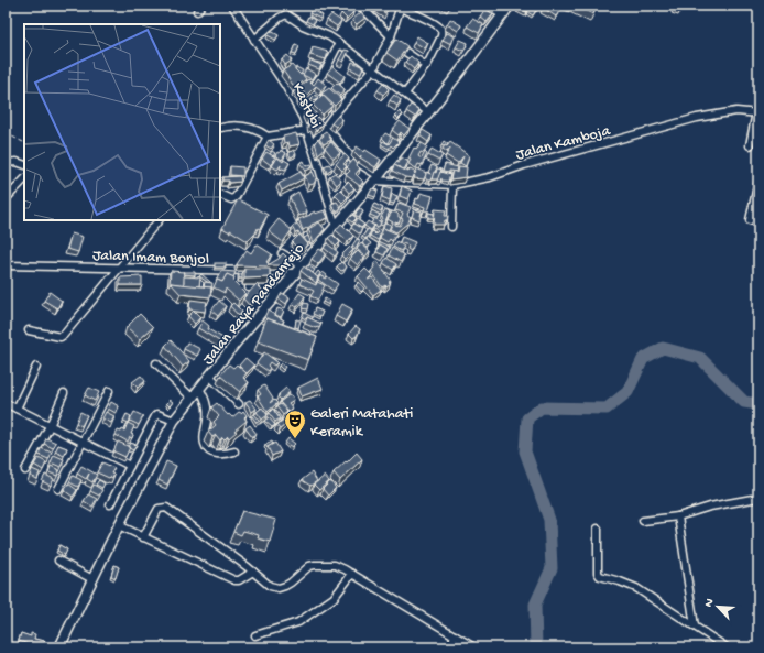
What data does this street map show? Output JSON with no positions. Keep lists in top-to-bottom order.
{
  "streets": {
    "main road": ["Jalan Raya Pandanrejo"],
    "street": ["Kastubi", "Jalan Kamboja", "Jalan Imam Bonjol"]
  },
  "crossings": [
    ["Kastubi", "Jalan Raya Pandanrejo"],
    ["Jalan Kamboja", "Jalan Raya Pandanrejo"],
    ["Jalan Imam Bonjol", "Jalan Raya Pandanrejo"]
  ],
  "places": {
    "theatre": ["Galeri Matahati Keramik"]
  },
  "north": "top left"
}
